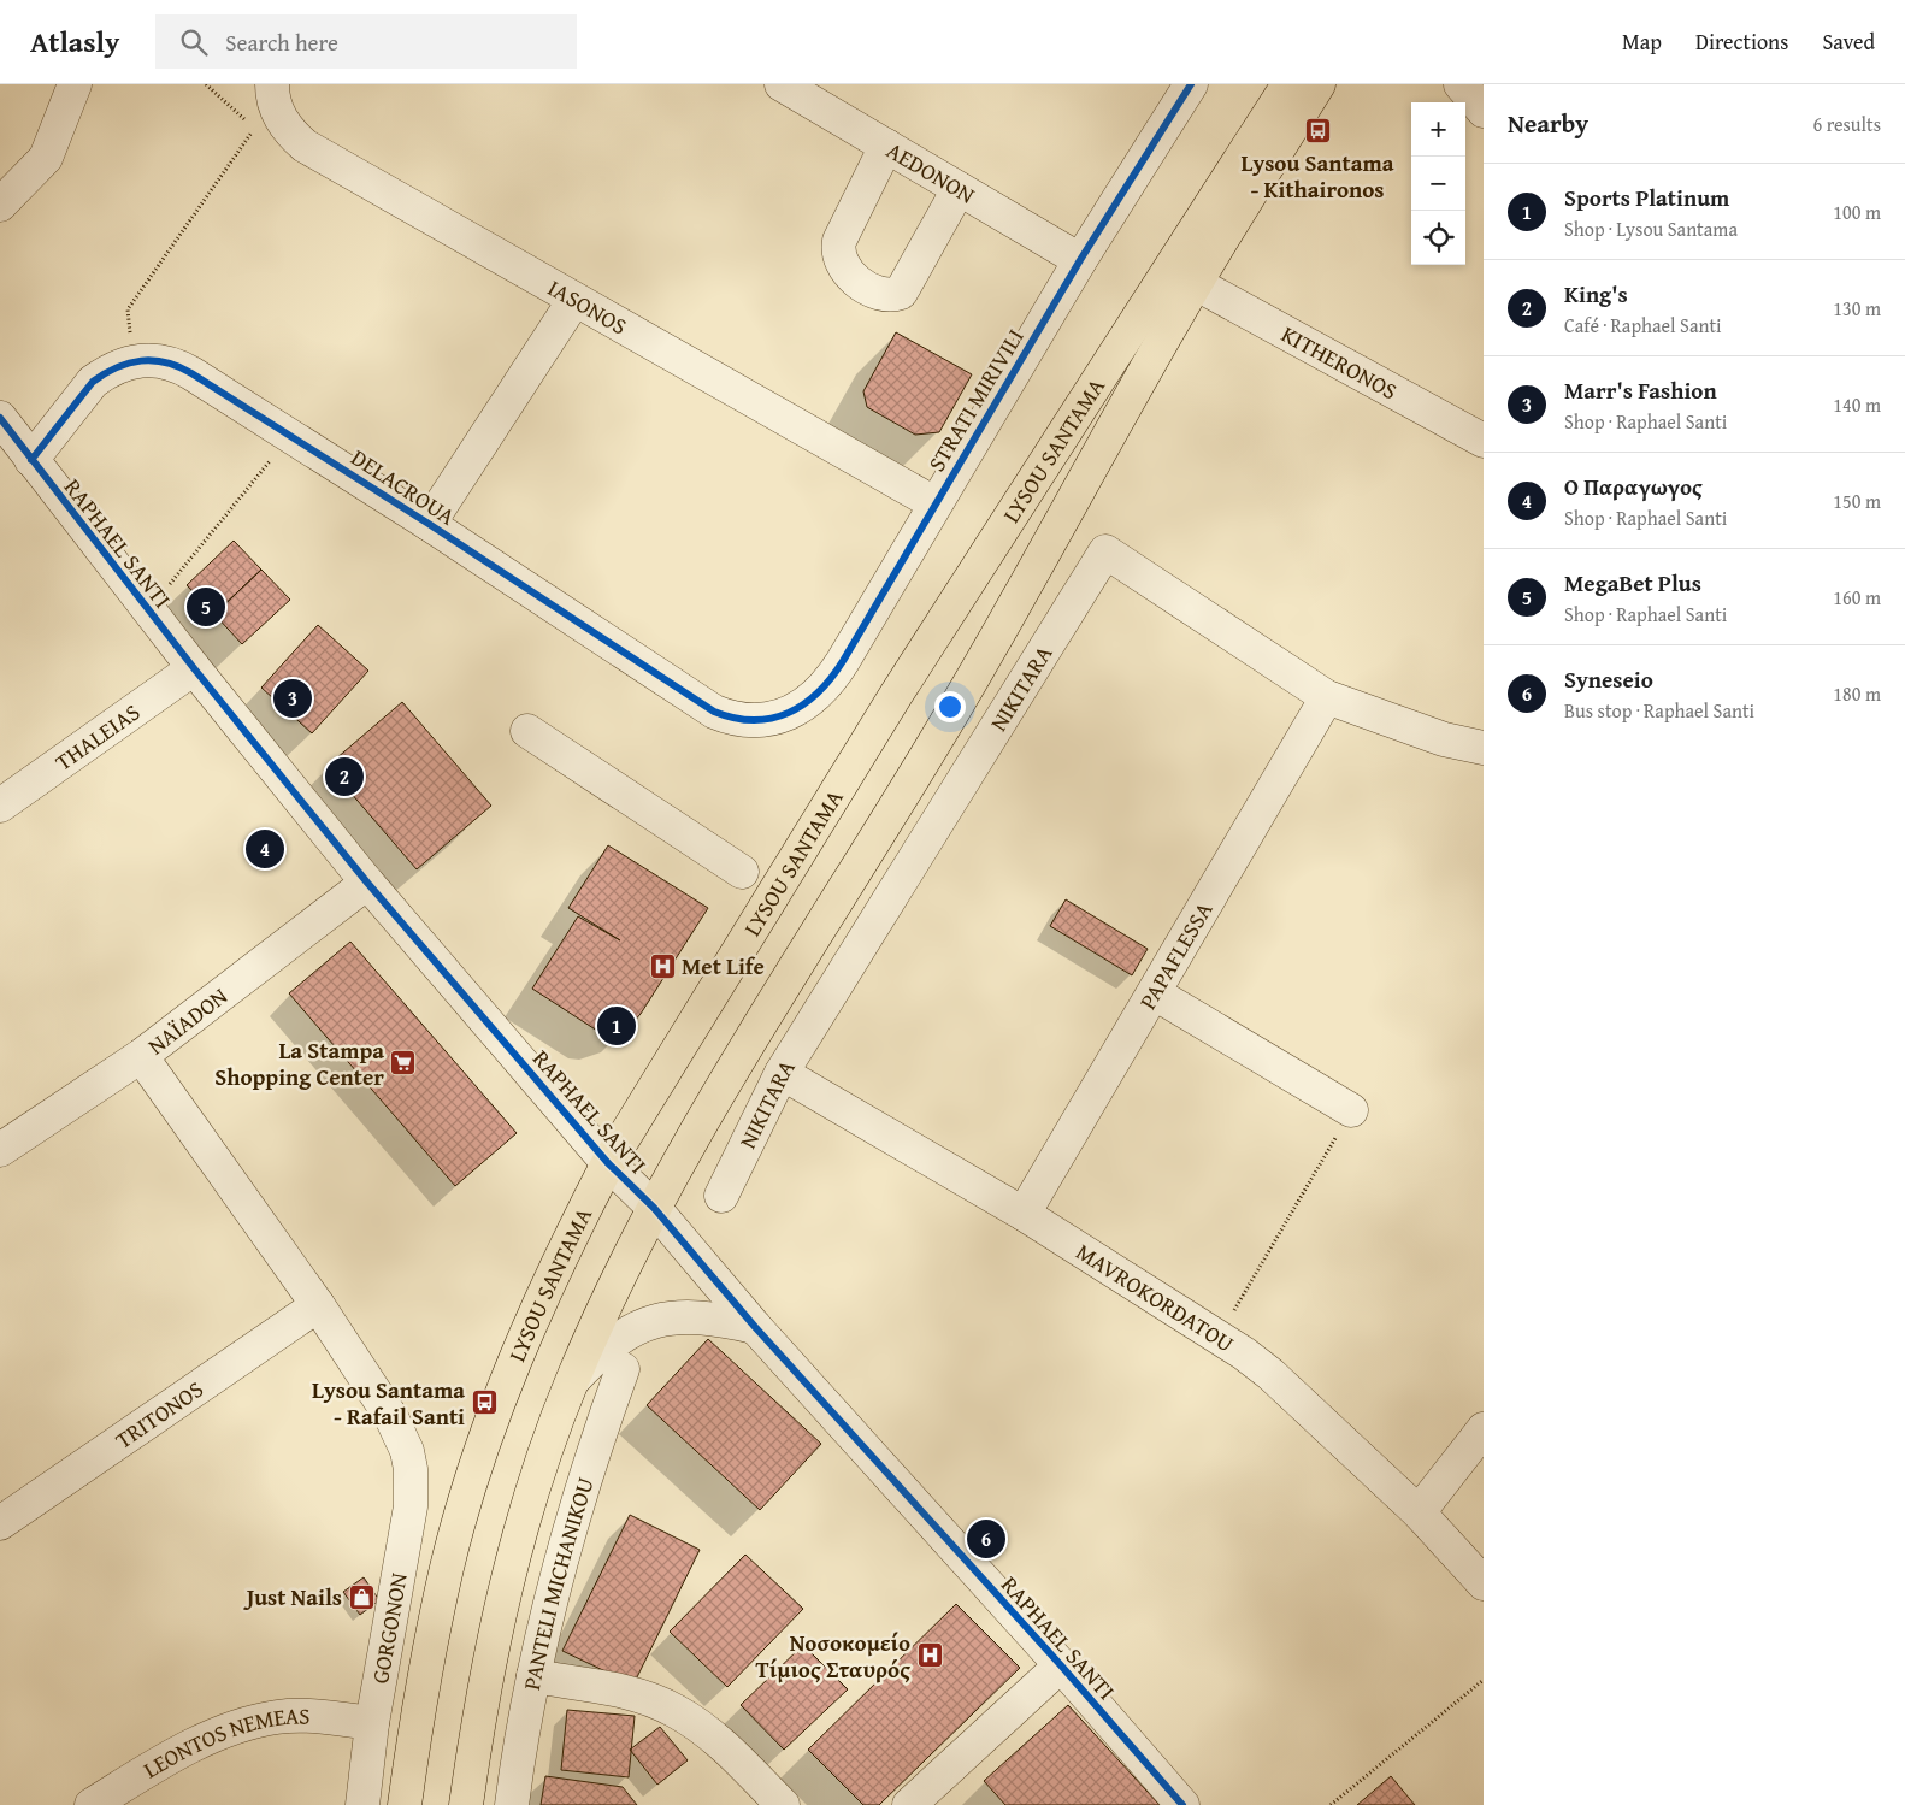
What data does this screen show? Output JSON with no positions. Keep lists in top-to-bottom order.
{
  "streets": {
    "main road": ["LYSOU SANTAMA"],
    "street": [
      "AEDONON",
      "IASONOS",
      "KITHERONOS",
      "STRATI MIRIVILI",
      "DELACROUA",
      "RAPHAEL SANTI",
      "NIKITARA",
      "THALEIAS",
      "PAPAFLESSA",
      "NAÏADON",
      "MAVROKORDATOU",
      "TRITONOS",
      "PANTELI MICHANIKOU",
      "GORGONON",
      "LEONTOS NEMEAS"
    ]
  },
  "crossings": [
    ["AEDONON", "STRATI MIRIVILI"],
    ["IASONOS", "STRATI MIRIVILI"],
    ["KITHERONOS", "LYSOU SANTAMA"],
    ["STRATI MIRIVILI", "DELACROUA"],
    ["LYSOU SANTAMA", "RAPHAEL SANTI"],
    ["DELACROUA", "RAPHAEL SANTI"],
    ["RAPHAEL SANTI", "THALEIAS"],
    ["RAPHAEL SANTI", "NAÏADON"],
    ["NIKITARA", "PAPAFLESSA"],
    ["NIKITARA", "MAVROKORDATOU"],
    ["PAPAFLESSA", "MAVROKORDATOU"],
    ["NAÏADON", "GORGONON"],
    ["TRITONOS", "GORGONON"],
    ["GORGONON", "LEONTOS NEMEAS"]
  ],
  "places": {
    "bus stop": ["Lysou Santama - Kithaironos", "Lysou Santama - Rafail Santi"],
    "hospital": ["Met Life", "Νοσοκομείο Τίμιος Σταυρός"],
    "supermarket": ["La Stampa Shopping Center"],
    "shop": ["Just Nails"]
  },
  "page": {
    "header": "Atlasly",
    "search": "Search here",
    "nav": ["Map", "Directions", "Saved"],
    "heading": ["Nearby", "6 results"],
    "map_buttons": ["+", "−"],
    "list": [
      {
        "mark": "1",
        "name": "Sports Platinum",
        "note": "Shop · Lysou Santama",
        "value": "100 m"
      },
      {
        "mark": "2",
        "name": "King's",
        "note": "Café · Raphael Santi",
        "value": "130 m"
      },
      {
        "mark": "3",
        "name": "Marr's Fashion",
        "note": "Shop · Raphael Santi",
        "value": "140 m"
      },
      {
        "mark": "4",
        "name": "Ο Παραγωγος",
        "note": "Shop · Raphael Santi",
        "value": "150 m"
      },
      {
        "mark": "5",
        "name": "MegaBet Plus",
        "note": "Shop · Raphael Santi",
        "value": "160 m"
      },
      {
        "mark": "6",
        "name": "Syneseio",
        "note": "Bus stop · Raphael Santi",
        "value": "180 m"
      }
    ],
    "pins": [
      "5",
      "3",
      "2",
      "4",
      "1",
      "6"
    ]
  }
}
